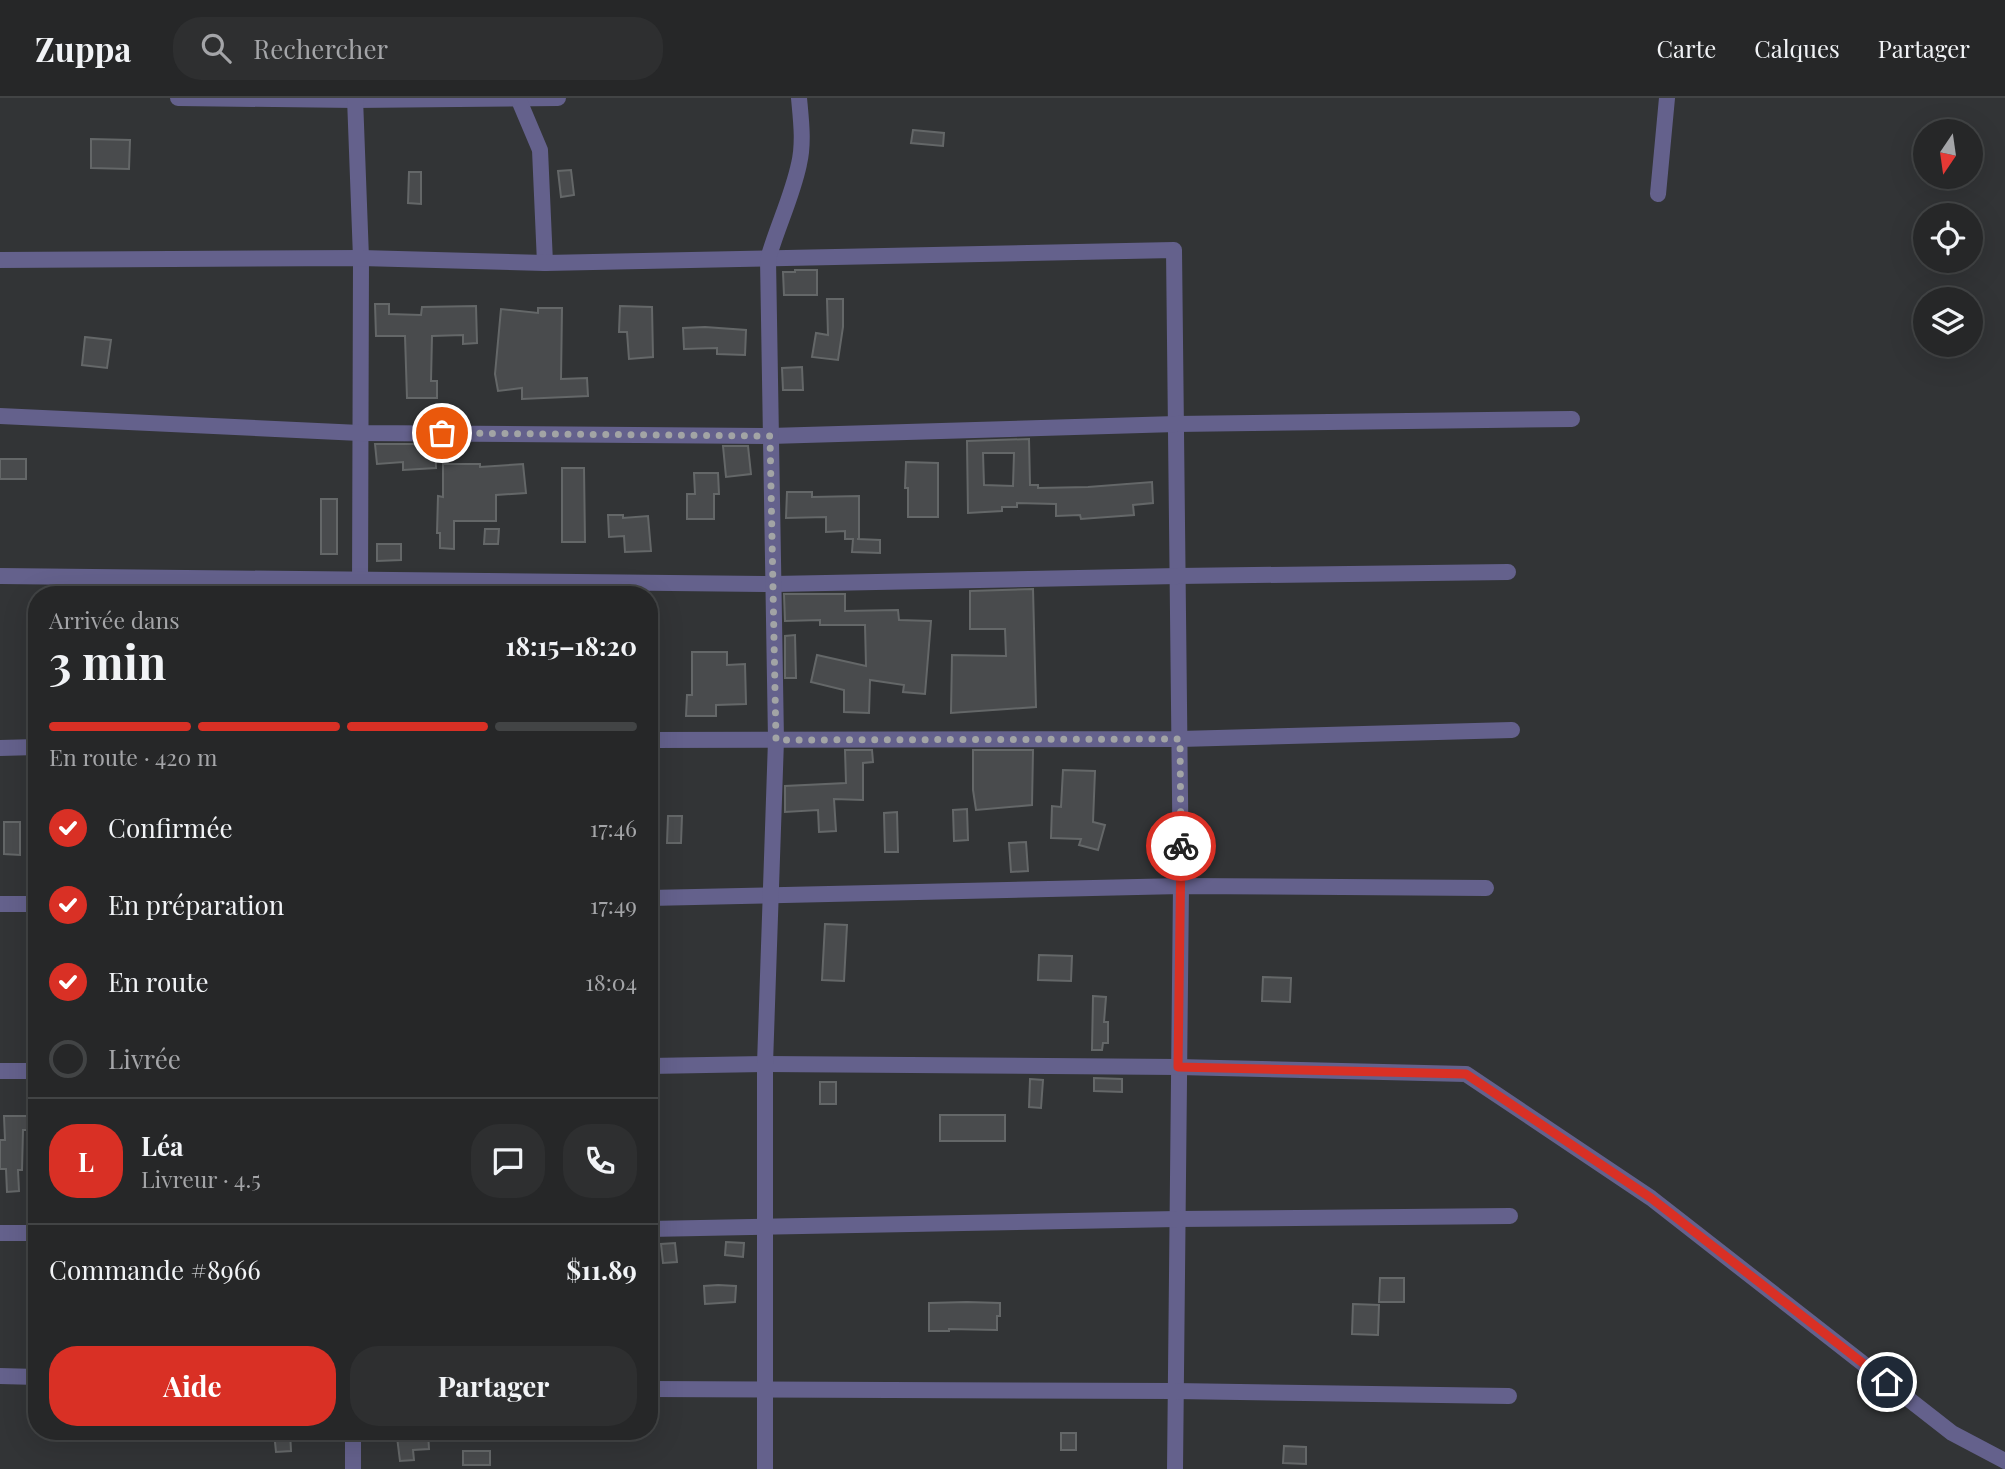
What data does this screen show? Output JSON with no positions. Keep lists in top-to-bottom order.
{
  "north": "bottom",
  "page": {
    "header": "Zuppa",
    "search": "Rechercher",
    "nav": ["Carte", "Calques", "Partager"],
    "heading": ["3 min", "Arrivée dans", "18:15–18:20"],
    "panel": [
      "Léa",
      "Livreur · 4.5",
      "Commande #8966",
      "$11.89"
    ],
    "bar": "En route · 420 m",
    "list": [
      ["Confirmée", "17:46"],
      ["En préparation", "17:49"],
      ["En route", "18:04"],
      "Livrée"
    ],
    "round": "L",
    "buttons": ["Aide", "Partager"]
  }
}
